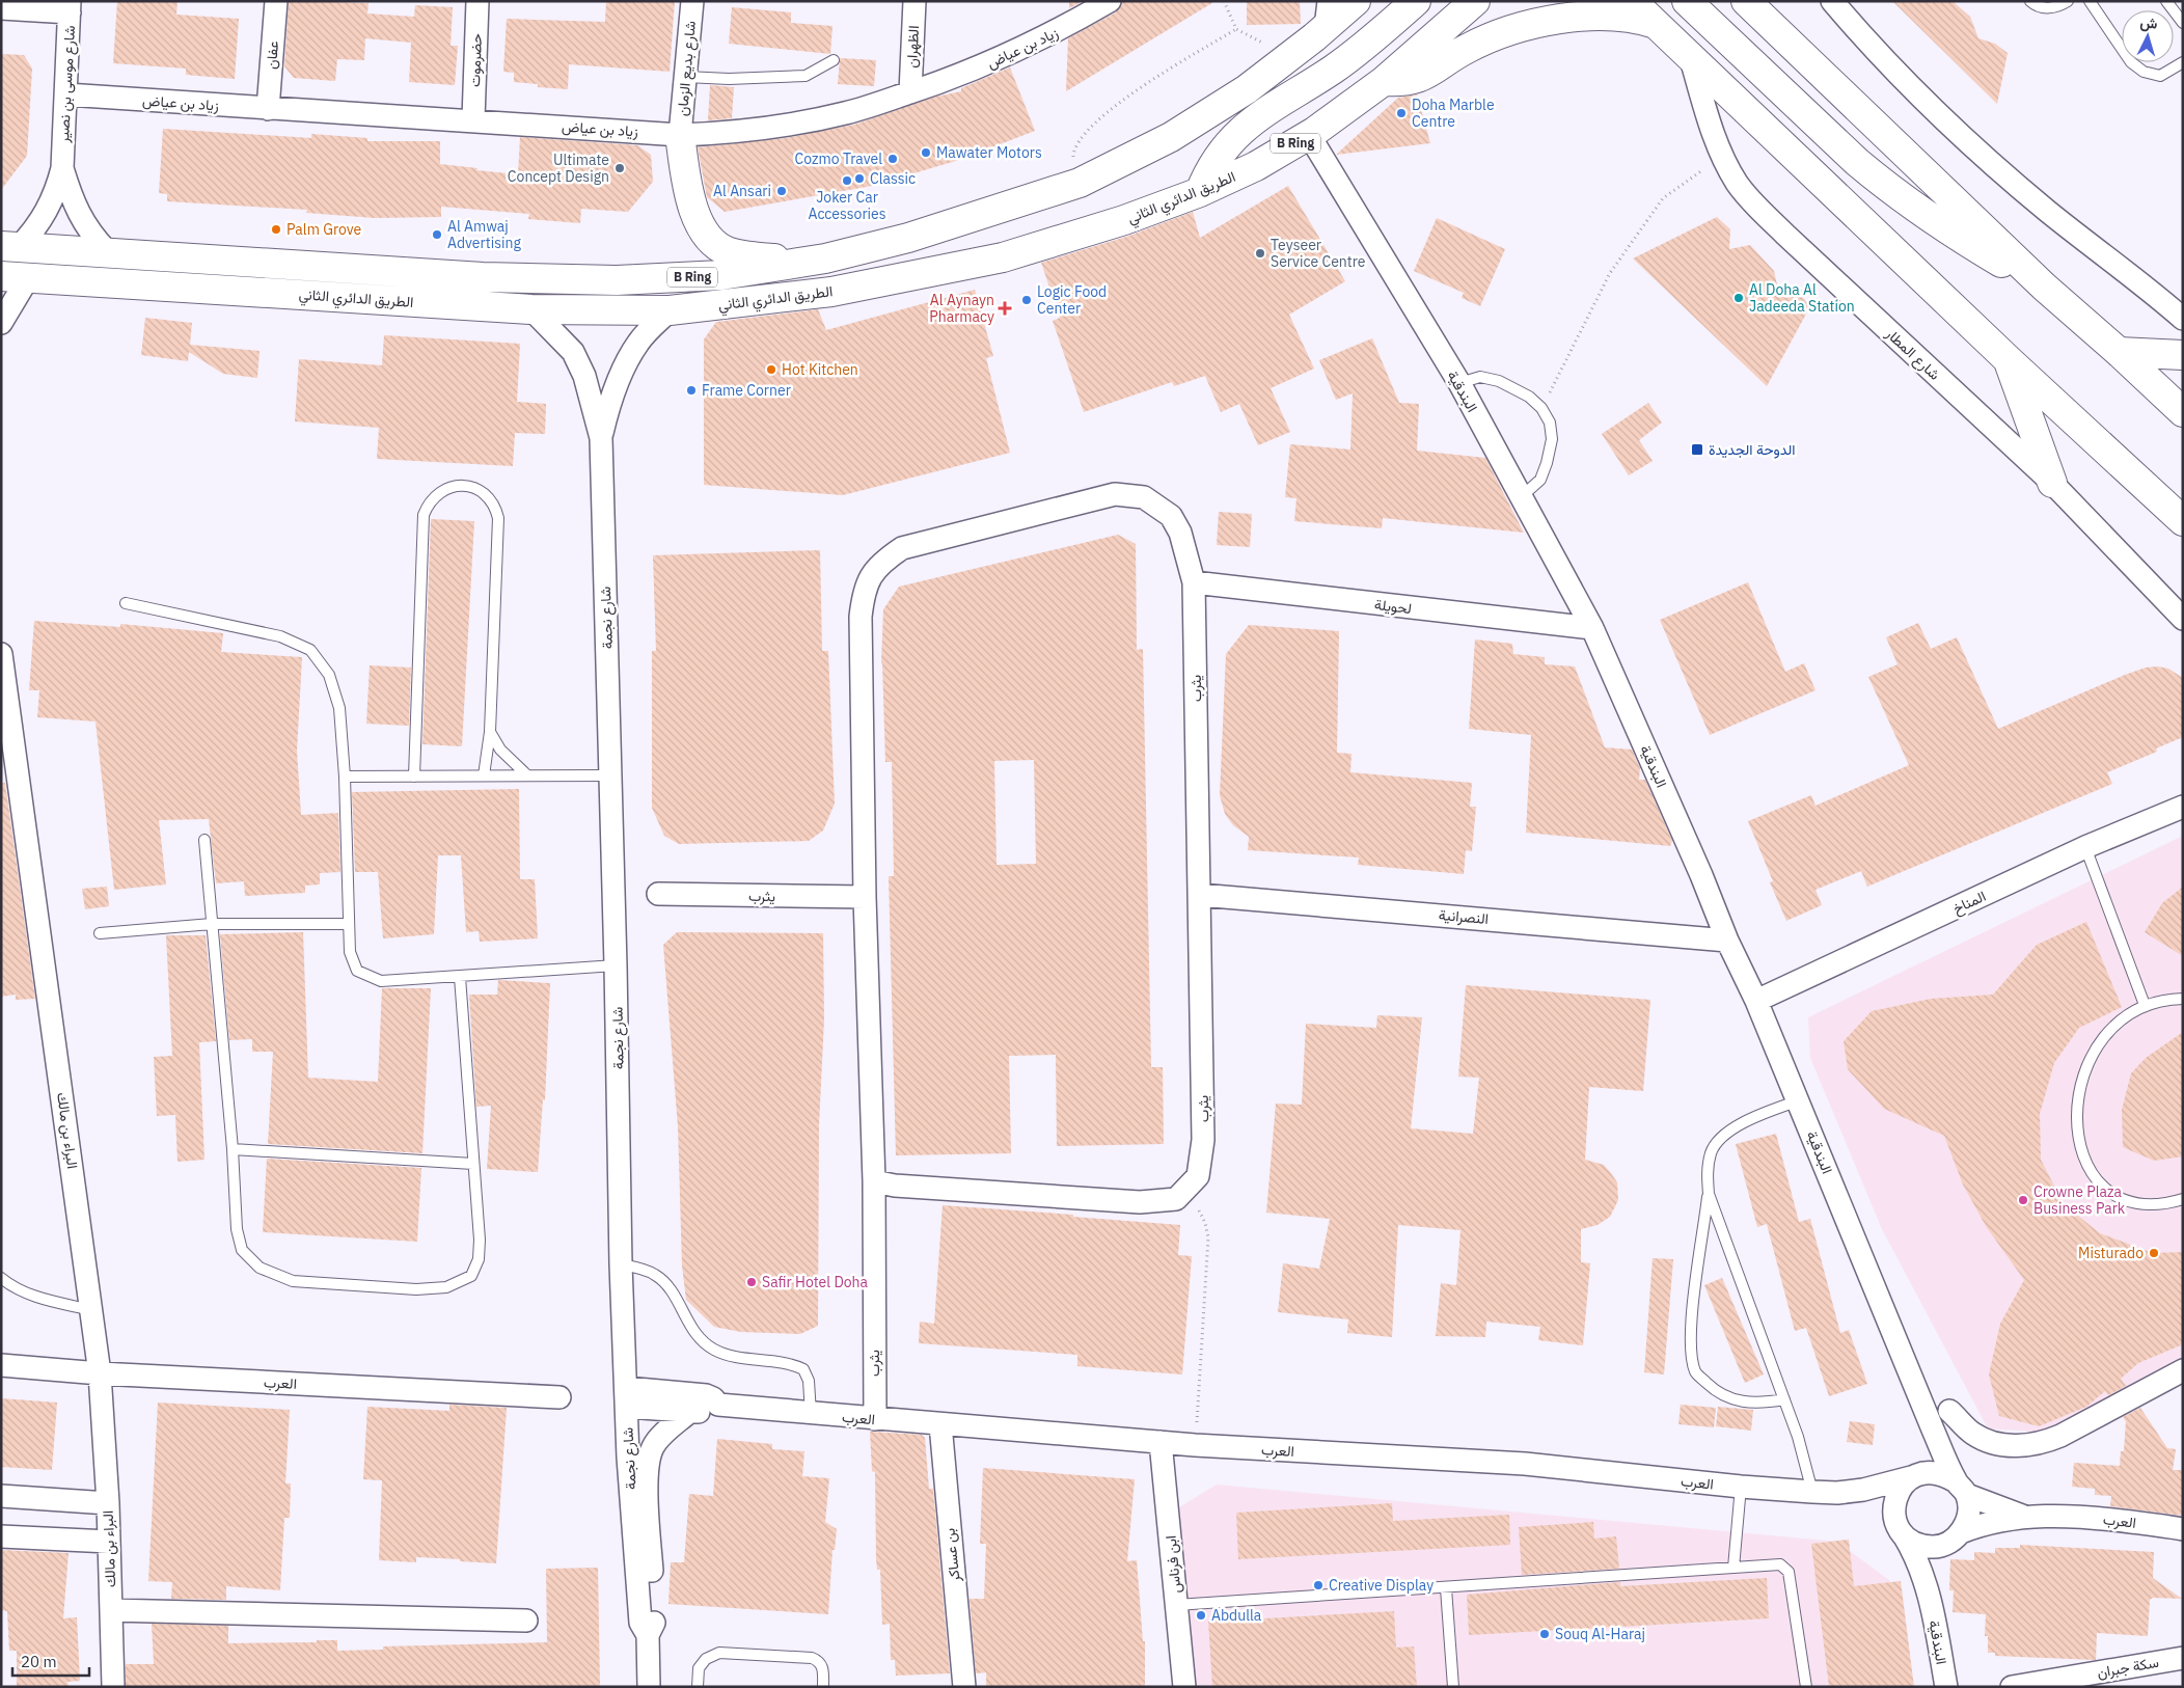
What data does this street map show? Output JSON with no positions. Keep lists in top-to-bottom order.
{
  "streets": {
    "main road": ["B Ring", "الطريق الدائري الثاني", "شارع المطار"],
    "street": [
      "الظهران",
      "زياد بن عياض",
      "عفان",
      "حضرموت",
      "شارع بديع الزمان",
      "شارع موسى بن نصير",
      "البندقية",
      "لحويلة",
      "شارع نجمة",
      "يثرب",
      "المناخ",
      "النصرانية",
      "البراء بن مالك",
      "العرب",
      "بن عساكر",
      "ابن فرناس",
      "سكة جبران"
    ]
  },
  "crossings": [
    ["الظهران", "زياد بن عياض"],
    ["زياد بن عياض", "عفان"],
    ["زياد بن عياض", "حضرموت"],
    ["زياد بن عياض", "شارع بديع الزمان"],
    ["زياد بن عياض", "شارع موسى بن نصير"],
    ["شارع موسى بن نصير", "الطريق الدائري الثاني"],
    ["الطريق الدائري الثاني", "البندقية"],
    ["الطريق الدائري الثاني", "شارع نجمة"],
    ["البندقية", "لحويلة"],
    ["البندقية", "المناخ"],
    ["البندقية", "النصرانية"],
    ["البندقية", "العرب"],
    ["لحويلة", "يثرب"],
    ["شارع نجمة", "العرب"],
    ["يثرب", "النصرانية"],
    ["يثرب", "العرب"],
    ["البراء بن مالك", "العرب"],
    ["العرب", "بن عساكر"],
    ["العرب", "ابن فرناس"]
  ],
  "places": {
    "other": [
      "Doha Marble Centre",
      "Mawater Motors",
      "Cozmo Travel",
      "Ultimate Concept Design",
      "Classic",
      "Joker Car Accessories",
      "Al Ansari",
      "Palm Grove",
      "Al Amwaj Advertising",
      "Teyseer Service Centre",
      "Al Doha Al Jadeeda Station",
      "Logic Food Center",
      "Hot Kitchen",
      "Frame Corner",
      "Crowne Plaza Business Park",
      "Misturado",
      "Safir Hotel Doha",
      "Creative Display",
      "Abdulla",
      "Souq Al-Haraj"
    ],
    "health": ["Al Aynayn Pharmacy"],
    "transit": ["الدوحة الجديدة"]
  },
  "scale_bar": "20 m",
  "north": "top"
}
